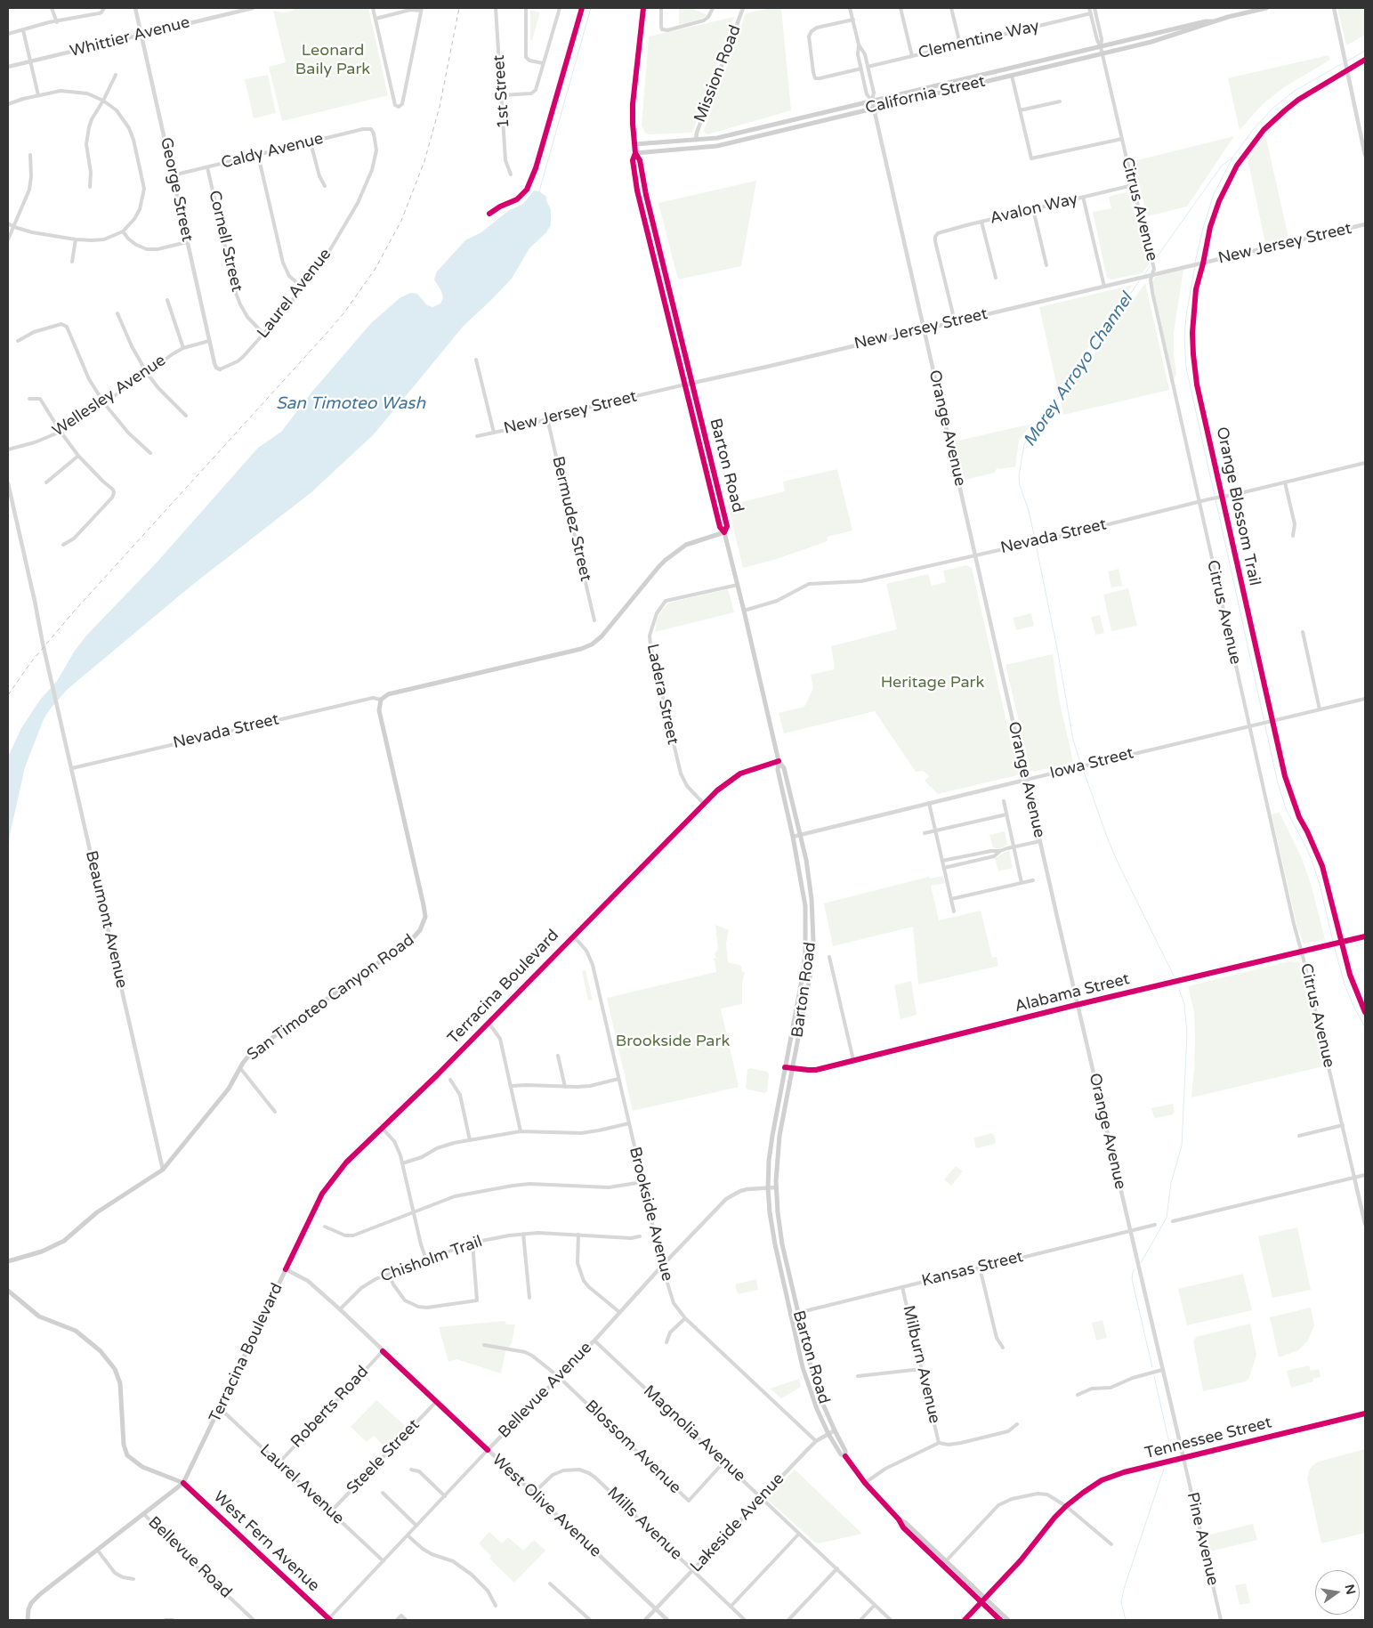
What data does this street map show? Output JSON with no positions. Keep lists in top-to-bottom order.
{
  "streets": {
    "main road": [
      "California Street",
      "Barton Road",
      "Terracina Boulevard",
      "Alabama Street",
      "San Timoteo Canyon Road",
      "Tennessee Street",
      "West Fern Avenue"
    ],
    "street": [
      "Whittier Avenue",
      "Clementine Way",
      "Mission Road",
      "1st Street",
      "Caldy Avenue",
      "George Street",
      "Avalon Way",
      "Citrus Avenue",
      "Cornell Street",
      "New Jersey Street",
      "Laurel Avenue",
      "Wellesley Avenue",
      "Orange Avenue",
      "Bermudez Street",
      "Nevada Street",
      "Ladera Street",
      "Iowa Street",
      "Beaumont Avenue",
      "Brookside Avenue",
      "Chisholm Trail",
      "Kansas Street",
      "Milburn Avenue",
      "Bellevue Avenue",
      "Roberts Road",
      "Magnolia Avenue",
      "Blossom Avenue",
      "Steele Street",
      "West Olive Avenue",
      "Lakeside Avenue",
      "Mills Avenue",
      "Pine Avenue",
      "Bellevue Road"
    ],
    "cycle path": ["Orange Blossom Trail"]
  },
  "crossings": [
    ["Whittier Avenue", "George Street"],
    ["Clementine Way", "Citrus Avenue"],
    ["Clementine Way", "Orange Avenue"],
    ["Mission Road", "California Street"],
    ["California Street", "Citrus Avenue"],
    ["California Street", "Orange Avenue"],
    ["California Street", "Barton Road"],
    ["Caldy Avenue", "George Street"],
    ["Caldy Avenue", "Cornell Street"],
    ["Caldy Avenue", "Laurel Avenue"],
    ["George Street", "Laurel Avenue"],
    ["George Street", "Wellesley Avenue"],
    ["Avalon Way", "Citrus Avenue"],
    ["Avalon Way", "New Jersey Street"],
    ["Citrus Avenue", "New Jersey Street"],
    ["Citrus Avenue", "Nevada Street"],
    ["Citrus Avenue", "Iowa Street"],
    ["Citrus Avenue", "Alabama Street"],
    ["Cornell Street", "Laurel Avenue"],
    ["New Jersey Street", "Orange Avenue"],
    ["New Jersey Street", "Barton Road"],
    ["New Jersey Street", "Bermudez Street"],
    ["Laurel Avenue", "Terracina Boulevard"],
    ["Laurel Avenue", "Bellevue Avenue"],
    ["Laurel Avenue", "Roberts Road"],
    ["Laurel Avenue", "Steele Street"],
    ["Orange Avenue", "Nevada Street"],
    ["Orange Avenue", "Iowa Street"],
    ["Orange Avenue", "Alabama Street"],
    ["Orange Avenue", "Kansas Street"],
    ["Orange Avenue", "Tennessee Street"],
    ["Orange Avenue", "Pine Avenue"],
    ["Barton Road", "Nevada Street"],
    ["Barton Road", "Ladera Street"],
    ["Barton Road", "Iowa Street"],
    ["Barton Road", "Terracina Boulevard"],
    ["Barton Road", "Alabama Street"],
    ["Barton Road", "Kansas Street"],
    ["Barton Road", "Bellevue Avenue"],
    ["Barton Road", "Lakeside Avenue"],
    ["Nevada Street", "Beaumont Avenue"],
    ["Nevada Street", "San Timoteo Canyon Road"],
    ["Ladera Street", "Terracina Boulevard"],
    ["Beaumont Avenue", "San Timoteo Canyon Road"],
    ["Terracina Boulevard", "Brookside Avenue"],
    ["Terracina Boulevard", "West Olive Avenue"],
    ["Terracina Boulevard", "West Fern Avenue"],
    ["Terracina Boulevard", "Bellevue Road"],
    ["Brookside Avenue", "Bellevue Avenue"],
    ["Brookside Avenue", "Lakeside Avenue"],
    ["Chisholm Trail", "West Olive Avenue"],
    ["Kansas Street", "Milburn Avenue"],
    ["Bellevue Avenue", "Magnolia Avenue"],
    ["Bellevue Avenue", "Blossom Avenue"],
    ["Bellevue Avenue", "West Olive Avenue"],
    ["Bellevue Avenue", "West Fern Avenue"],
    ["Roberts Road", "West Olive Avenue"],
    ["Magnolia Avenue", "Blossom Avenue"],
    ["Magnolia Avenue", "Lakeside Avenue"],
    ["Tennessee Street", "Pine Avenue"],
    ["Steele Street", "West Olive Avenue"],
    ["West Olive Avenue", "Lakeside Avenue"],
    ["West Olive Avenue", "Mills Avenue"],
    ["Lakeside Avenue", "Mills Avenue"]
  ],
  "water": ["Morey Arroyo Channel", "San Timoteo Wash"],
  "parks": ["Leonard Baily Park", "Heritage Park", "Brookside Park"],
  "north": "right"
}
